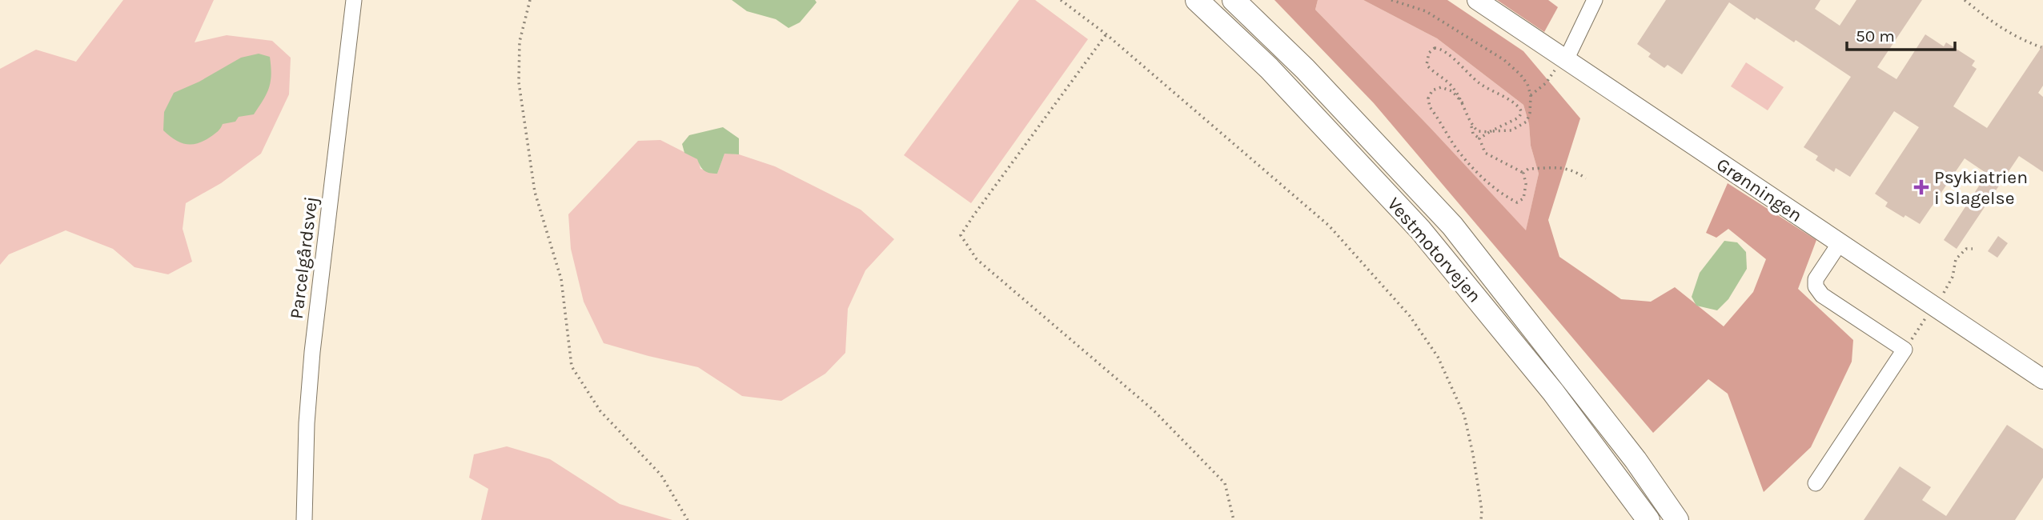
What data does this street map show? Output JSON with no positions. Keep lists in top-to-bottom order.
{
  "streets": {
    "highway": ["Vestmotorvejen"],
    "main road": ["Grønningen"],
    "street": ["Parcelgårdsvej"]
  },
  "places": {
    "health": ["Psykiatrien i Slagelse"]
  },
  "scale_bar": "50 m"
}
